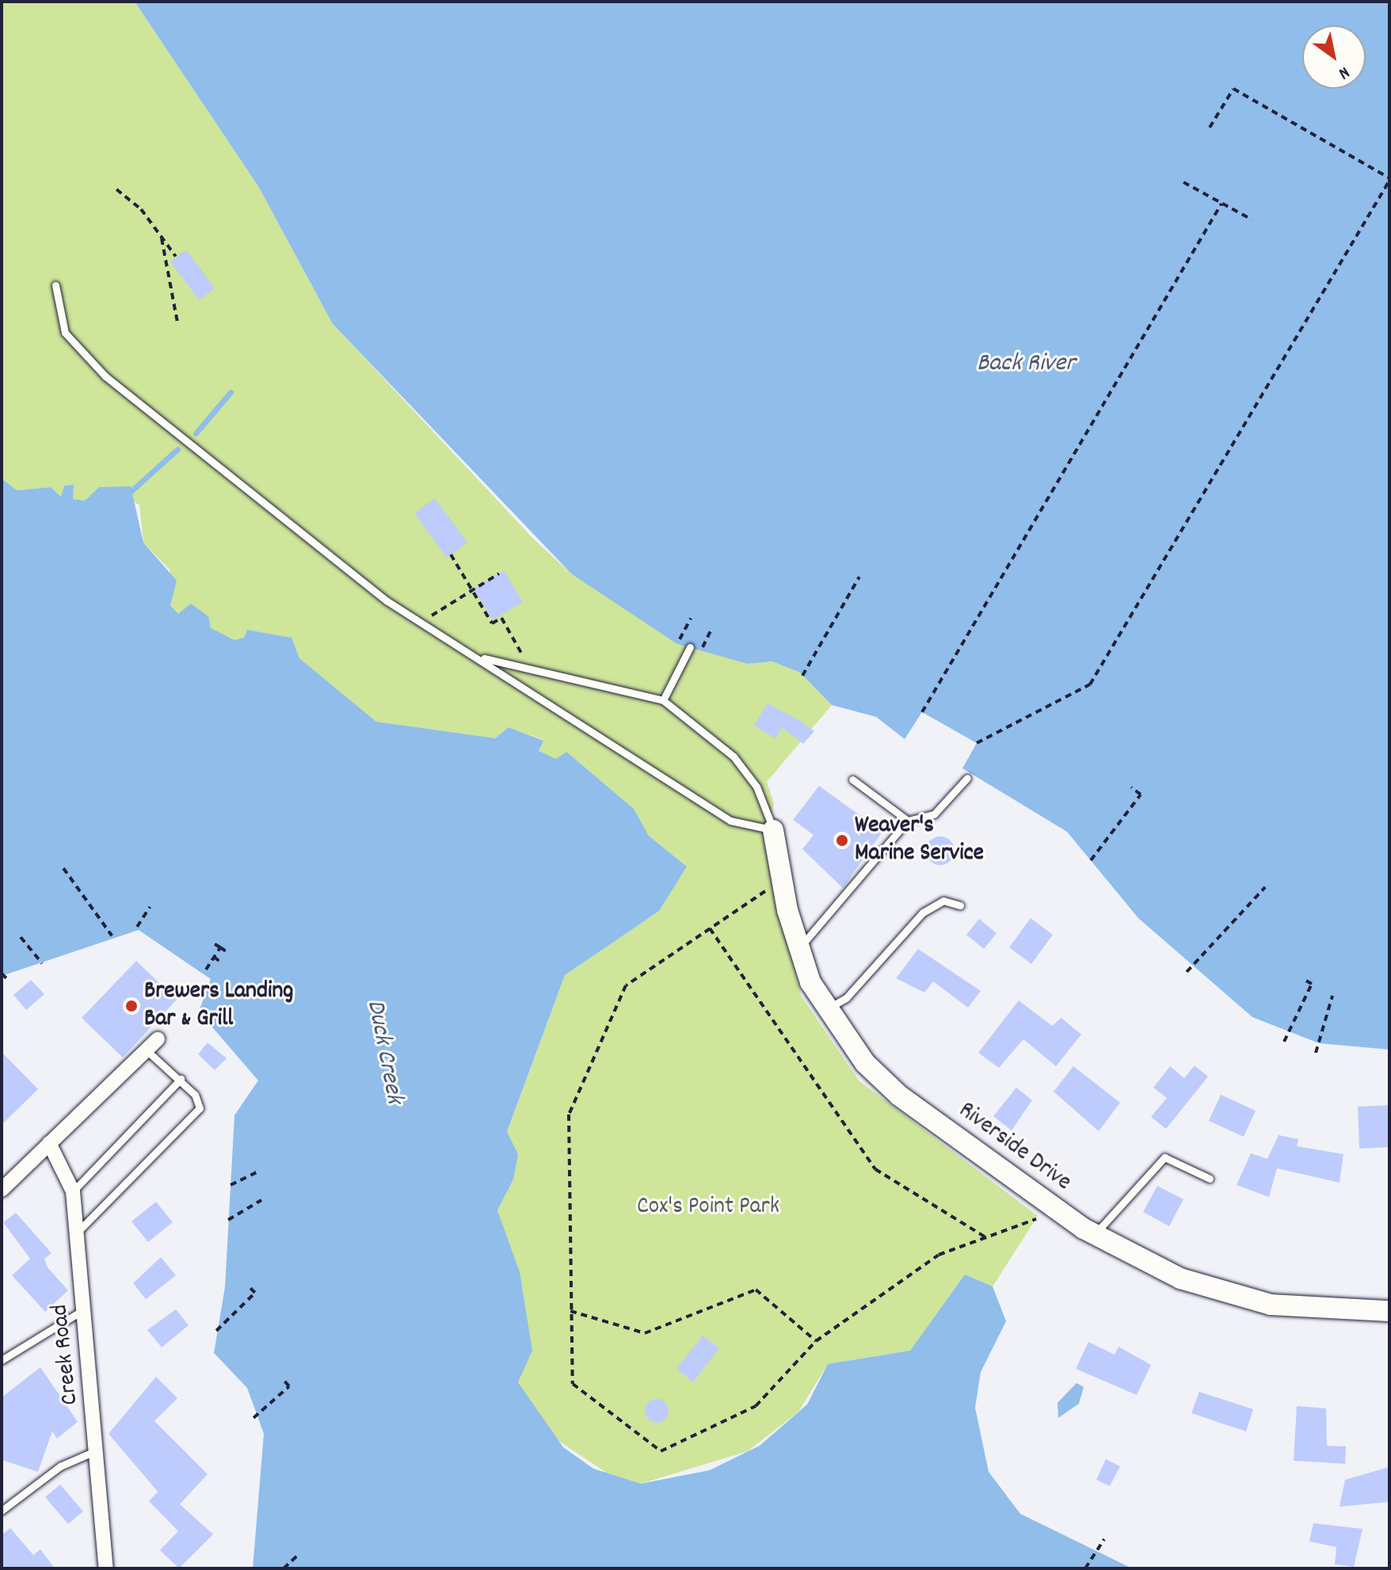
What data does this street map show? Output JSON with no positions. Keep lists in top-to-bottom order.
{
  "streets": {
    "street": ["Riverside Drive", "Creek Road"]
  },
  "water": ["Back River", "Duck Creek"],
  "parks": ["Cox's Point Park"],
  "places": ["Weaver's Marine Service", "Brewers Landing Bar & Grill"],
  "north": "bottom right"
}
